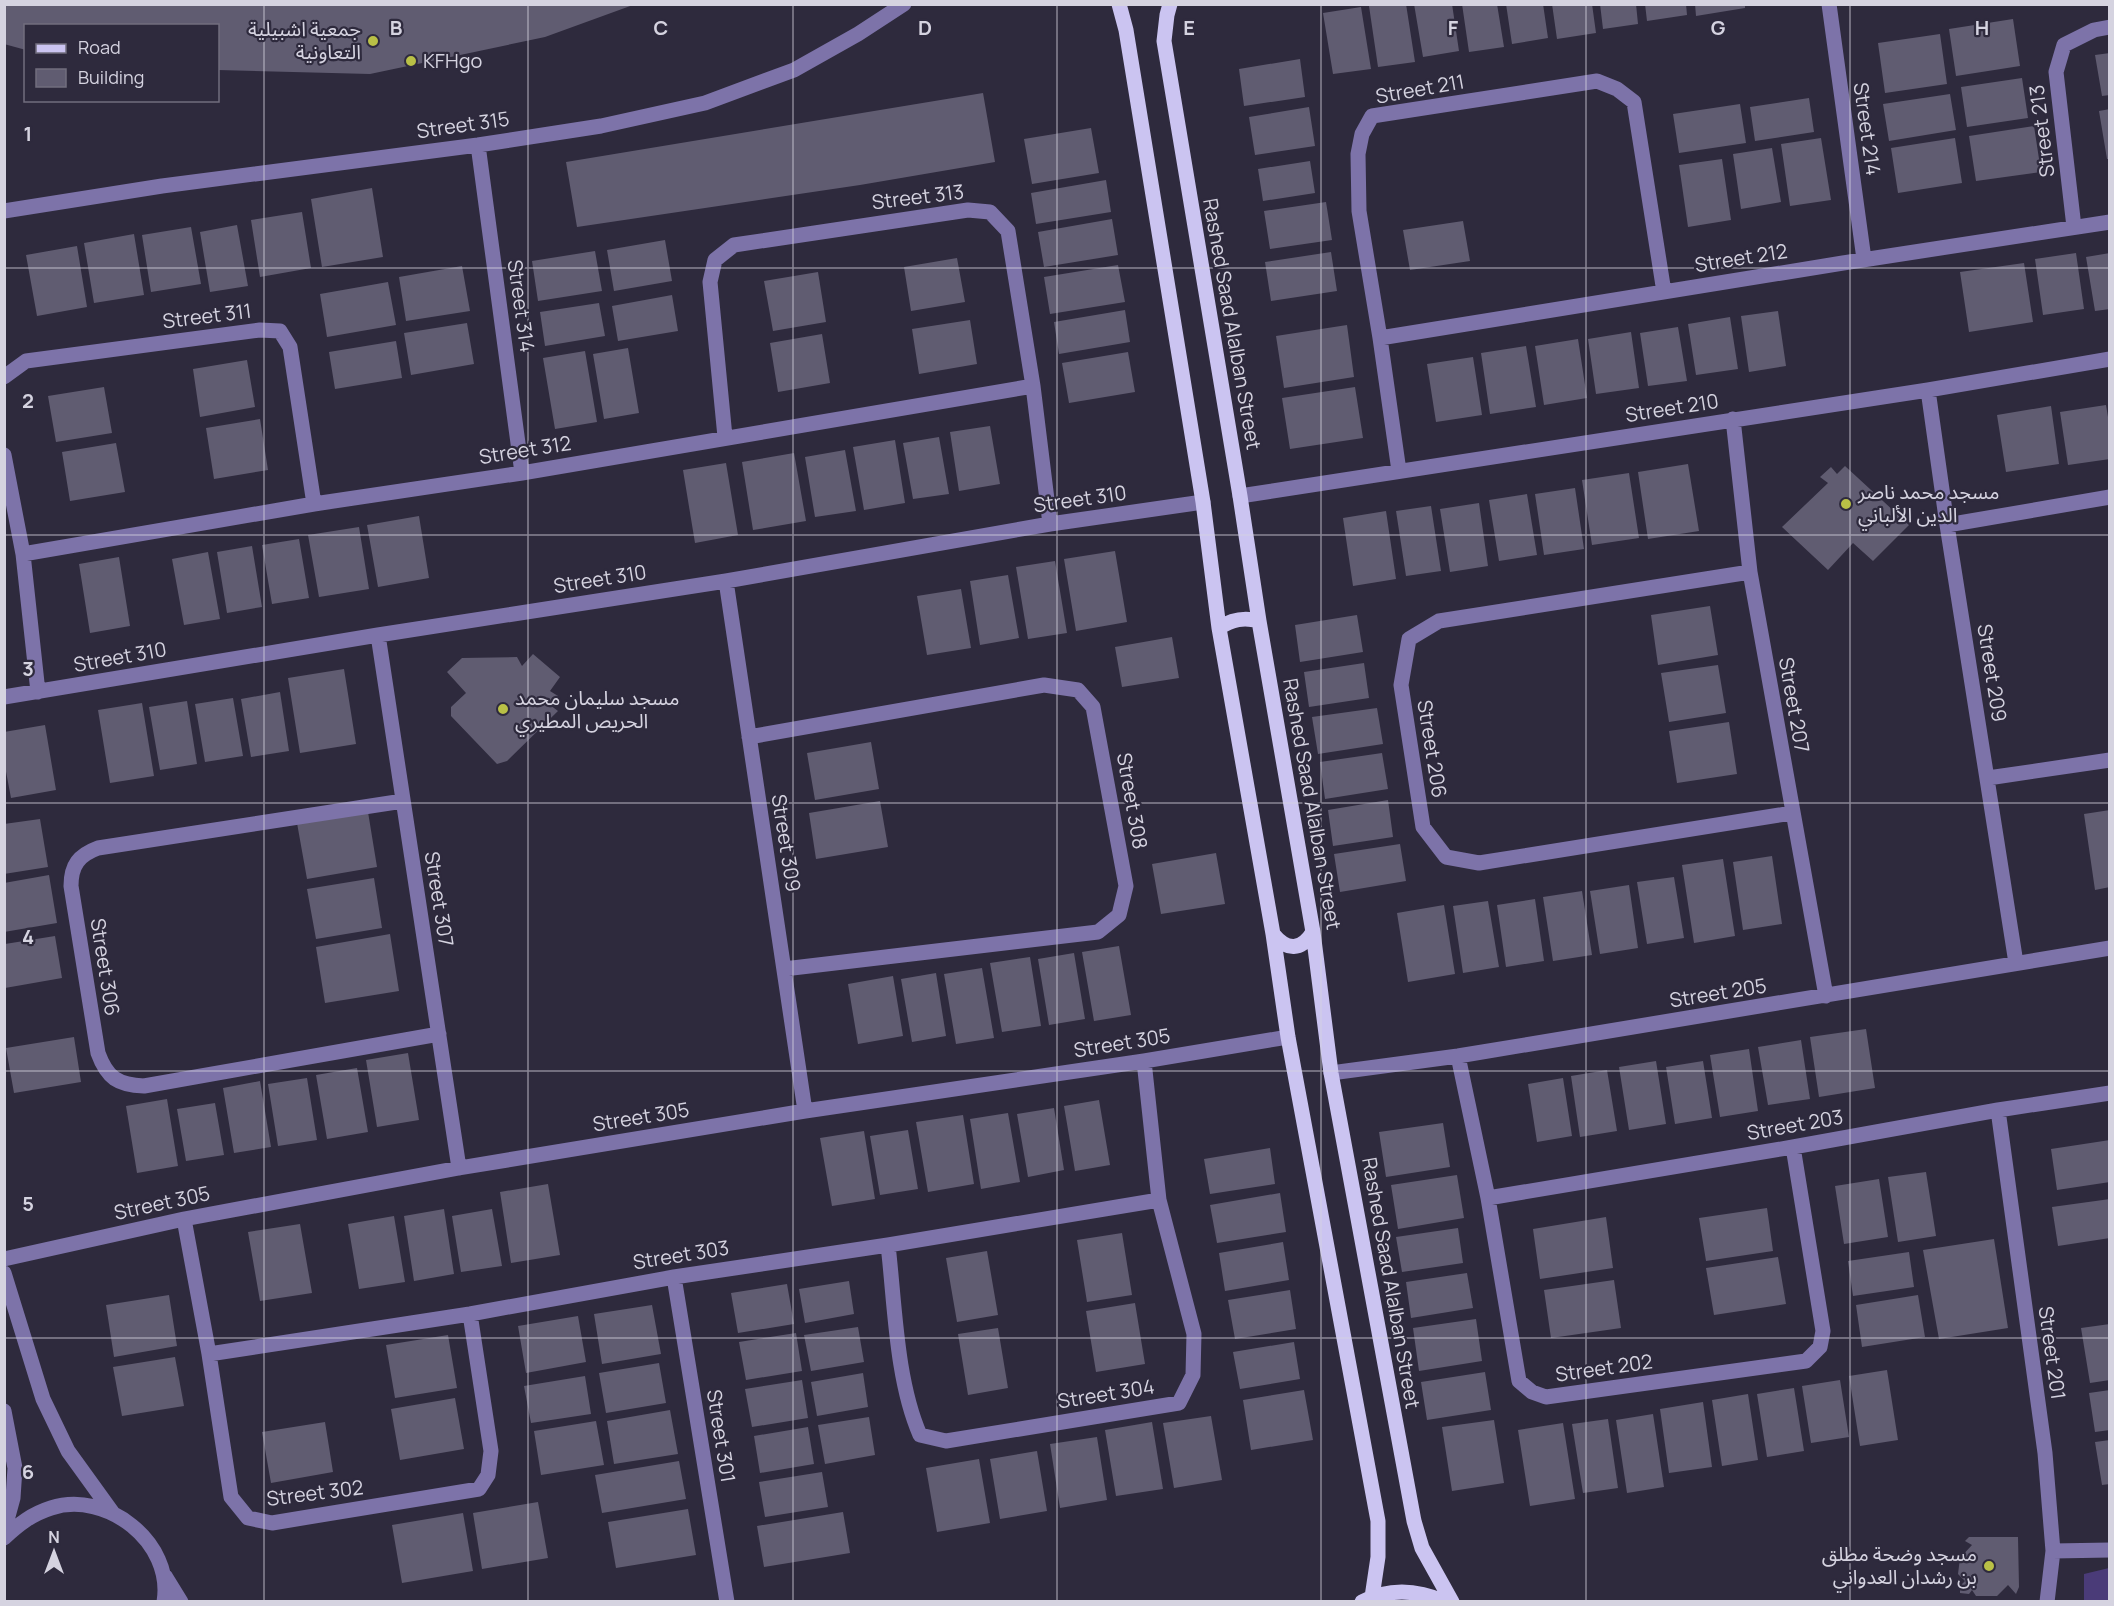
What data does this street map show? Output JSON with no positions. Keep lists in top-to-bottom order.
{
  "streets": {
    "main road": ["Rashed Saad Alalban Street"],
    "street": [
      "Street 211",
      "Street 315",
      "Street 214",
      "Street 213",
      "Street 313",
      "Street 212",
      "Street 314",
      "Street 311",
      "Street 210",
      "Street 312",
      "Street 310",
      "Street 209",
      "Street 207",
      "Street 206",
      "Street 308",
      "Street 309",
      "Street 307",
      "Street 306",
      "Street 205",
      "Street 305",
      "Street 203",
      "Street 303",
      "Street 201",
      "Street 202",
      "Street 304",
      "Street 301",
      "Street 302"
    ]
  },
  "crossings": [
    ["Street 211", "Street 212"],
    ["Street 211", "Street 210"],
    ["Street 315", "Street 314"],
    ["Street 214", "Street 212"],
    ["Street 213", "Street 212"],
    ["Street 313", "Street 312"],
    ["Street 313", "Street 310"],
    ["Street 314", "Street 312"],
    ["Street 311", "Street 312"],
    ["Rashed Saad Alalban Street", "Street 210"],
    ["Rashed Saad Alalban Street", "Street 205"],
    ["Street 210", "Street 209"],
    ["Street 210", "Street 207"],
    ["Street 310", "Street 309"],
    ["Street 310", "Street 307"],
    ["Street 209", "Street 205"],
    ["Street 207", "Street 206"],
    ["Street 207", "Street 205"],
    ["Street 308", "Street 309"],
    ["Street 309", "Street 305"],
    ["Street 307", "Street 306"],
    ["Street 307", "Street 305"],
    ["Street 205", "Street 202"],
    ["Street 305", "Street 304"],
    ["Street 305", "Street 302"],
    ["Street 203", "Street 201"],
    ["Street 203", "Street 202"],
    ["Street 303", "Street 304"],
    ["Street 303", "Street 301"],
    ["Street 303", "Street 302"]
  ],
  "places": [
    "جمعية اشبيلية التعاونية",
    "KFHgo",
    "مسجد محمد ناصر الدين الألباني",
    "مسجد سليمان محمد الحريص المطيري",
    "مسجد وضحة مطلق بن رشدان العدواني"
  ],
  "legend": ["Road", "Building"],
  "north": "top",
  "grid": {
    "columns": [
      "B",
      "C",
      "D",
      "E",
      "F",
      "G",
      "H"
    ],
    "rows": [
      "1",
      "2",
      "3",
      "4",
      "5",
      "6"
    ]
  }
}
